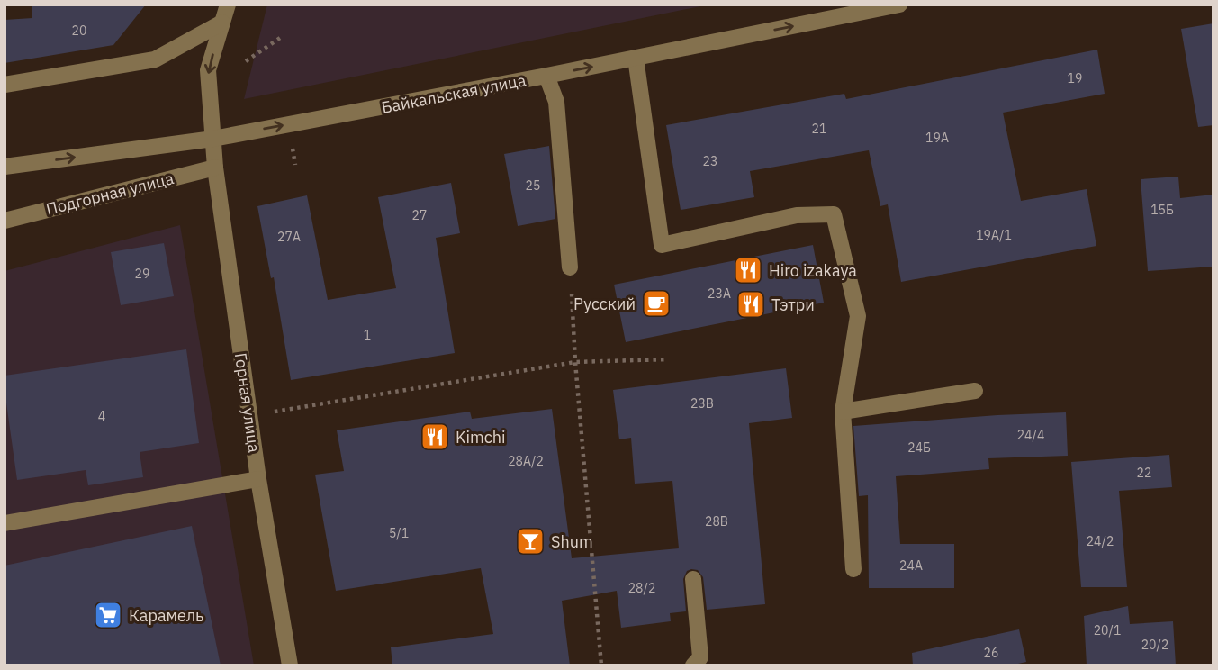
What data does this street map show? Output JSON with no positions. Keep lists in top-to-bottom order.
{
  "streets": {
    "street": ["Байкальская улица", "Подгорная улица", "Горная улица"]
  },
  "crossings": [
    ["Байкальская улица", "Горная улица"],
    ["Подгорная улица", "Горная улица"]
  ],
  "one_way": ["Байкальская улица"],
  "places": {
    "restaurant": ["Hiro izakaya", "Тэтри", "Kimchi"],
    "cafe": ["Русский"],
    "bar": ["Shum"],
    "supermarket": ["Карамель"]
  },
  "house_numbers": [
    "20",
    "19",
    "21",
    "19А",
    "23",
    "25",
    "15Б",
    "27",
    "19А/1",
    "27А",
    "29",
    "23А",
    "1",
    "23В",
    "4",
    "24/4",
    "24Б",
    "28А/2",
    "22",
    "28В",
    "5/1",
    "24/2",
    "24А",
    "28/2",
    "20/1",
    "20/2",
    "26"
  ]
}
